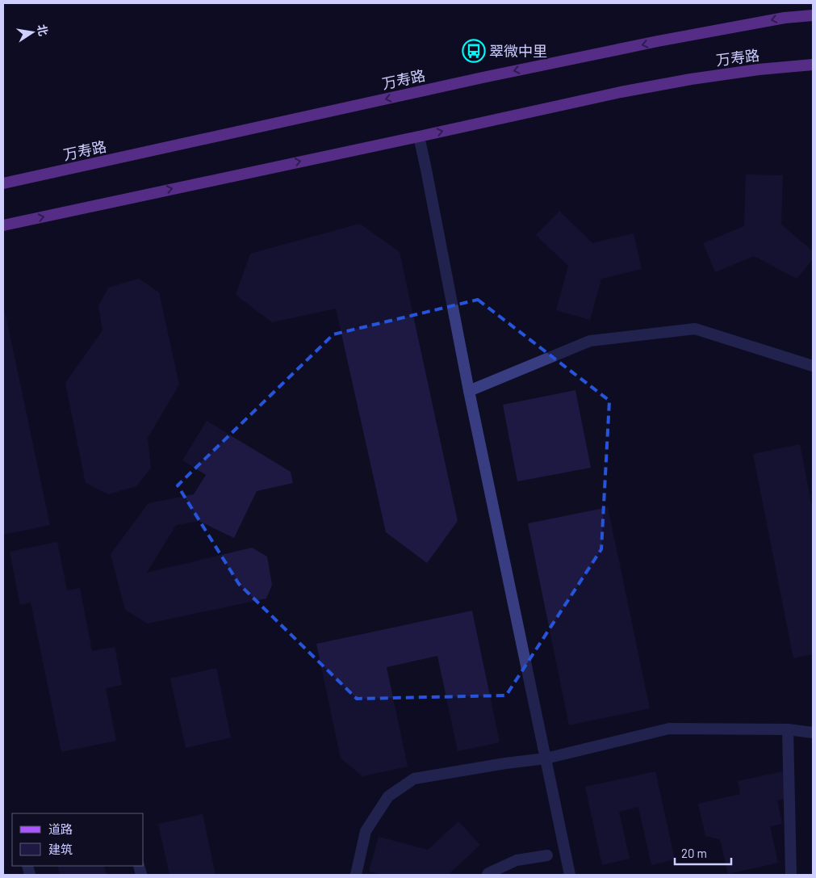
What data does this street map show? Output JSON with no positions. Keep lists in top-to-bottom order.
{
  "streets": {
    "main road": ["万寿路"]
  },
  "places": {
    "bus stop": ["翠微中里"]
  },
  "legend": ["道路", "建筑"],
  "scale_bar": "20 m",
  "north": "right"
}
